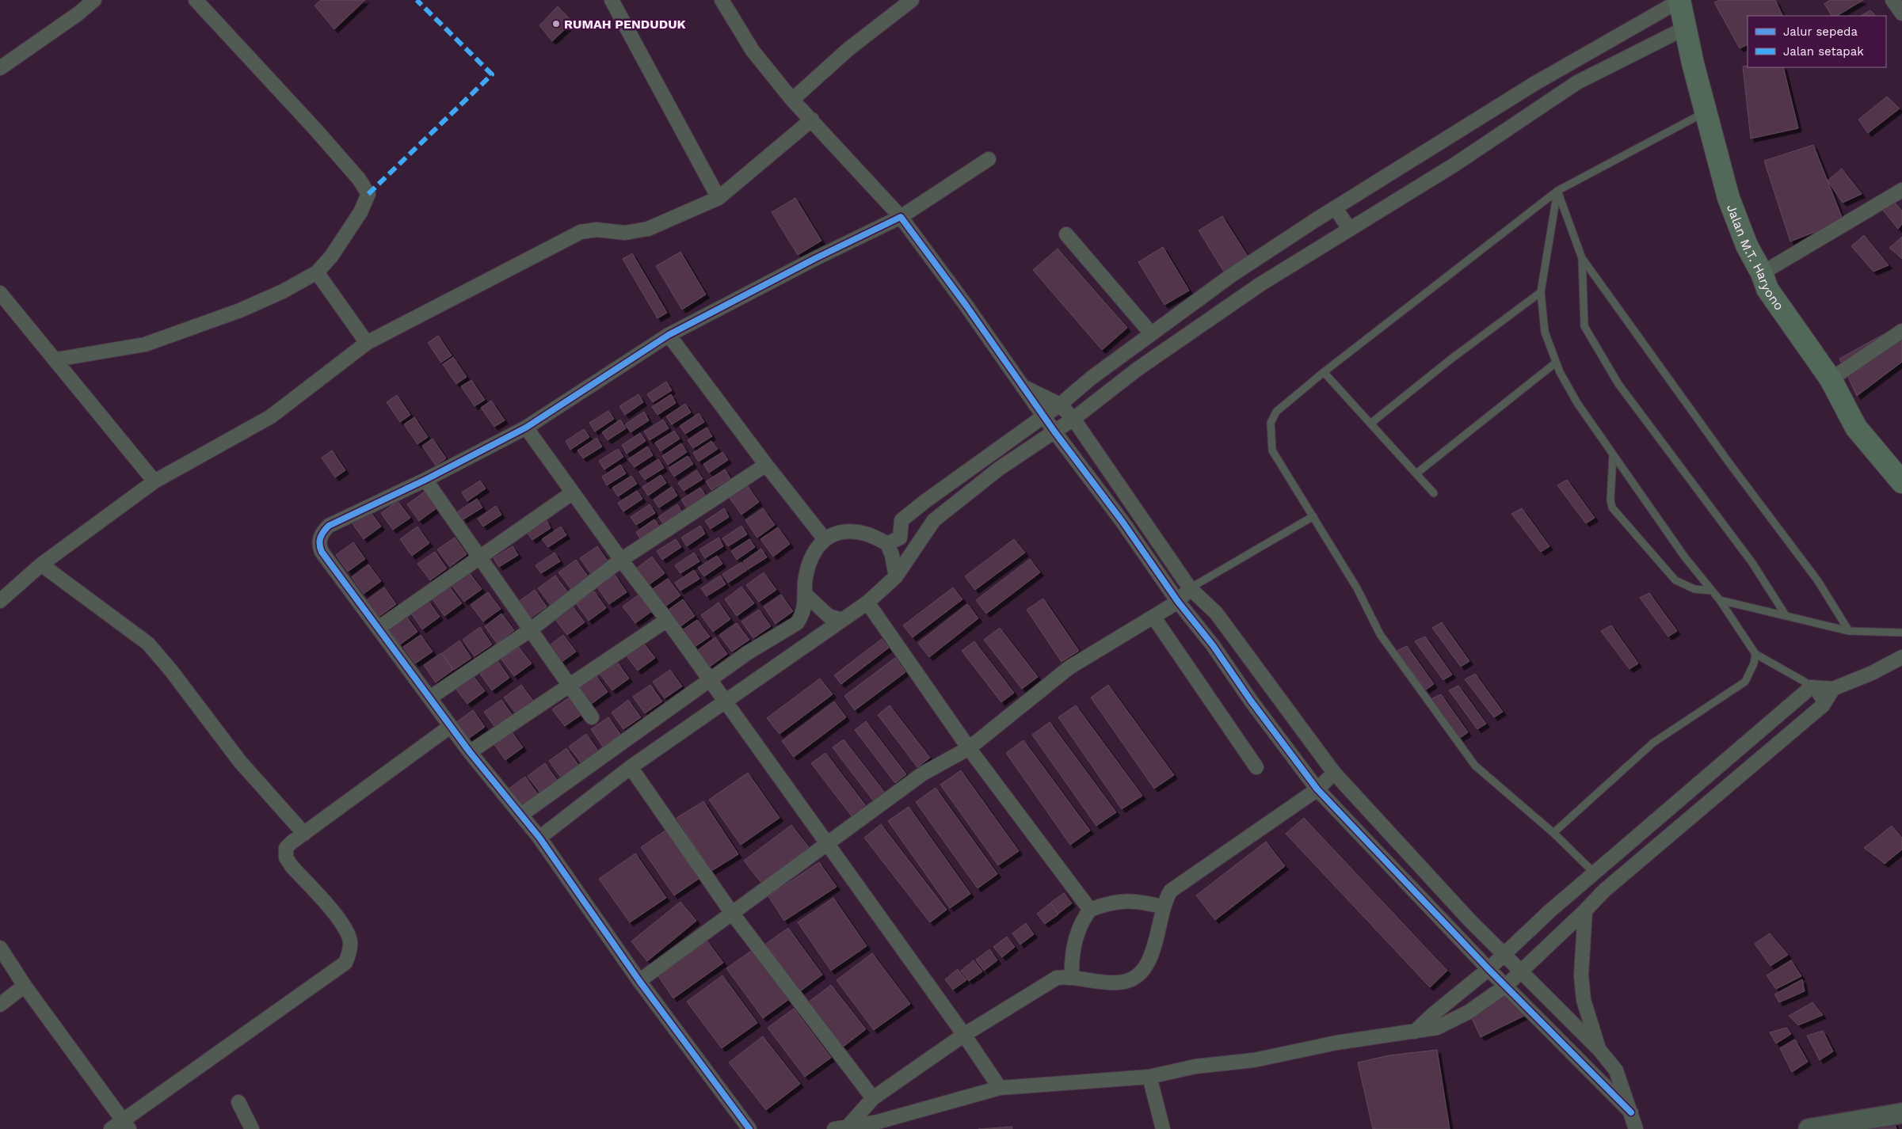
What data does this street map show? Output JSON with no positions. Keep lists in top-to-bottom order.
{
  "streets": {
    "highway": ["Jalan M.T. Haryono"]
  },
  "places": ["RUMAH PENDUDUK"],
  "legend": ["Jalur sepeda", "Jalan setapak"]
}
